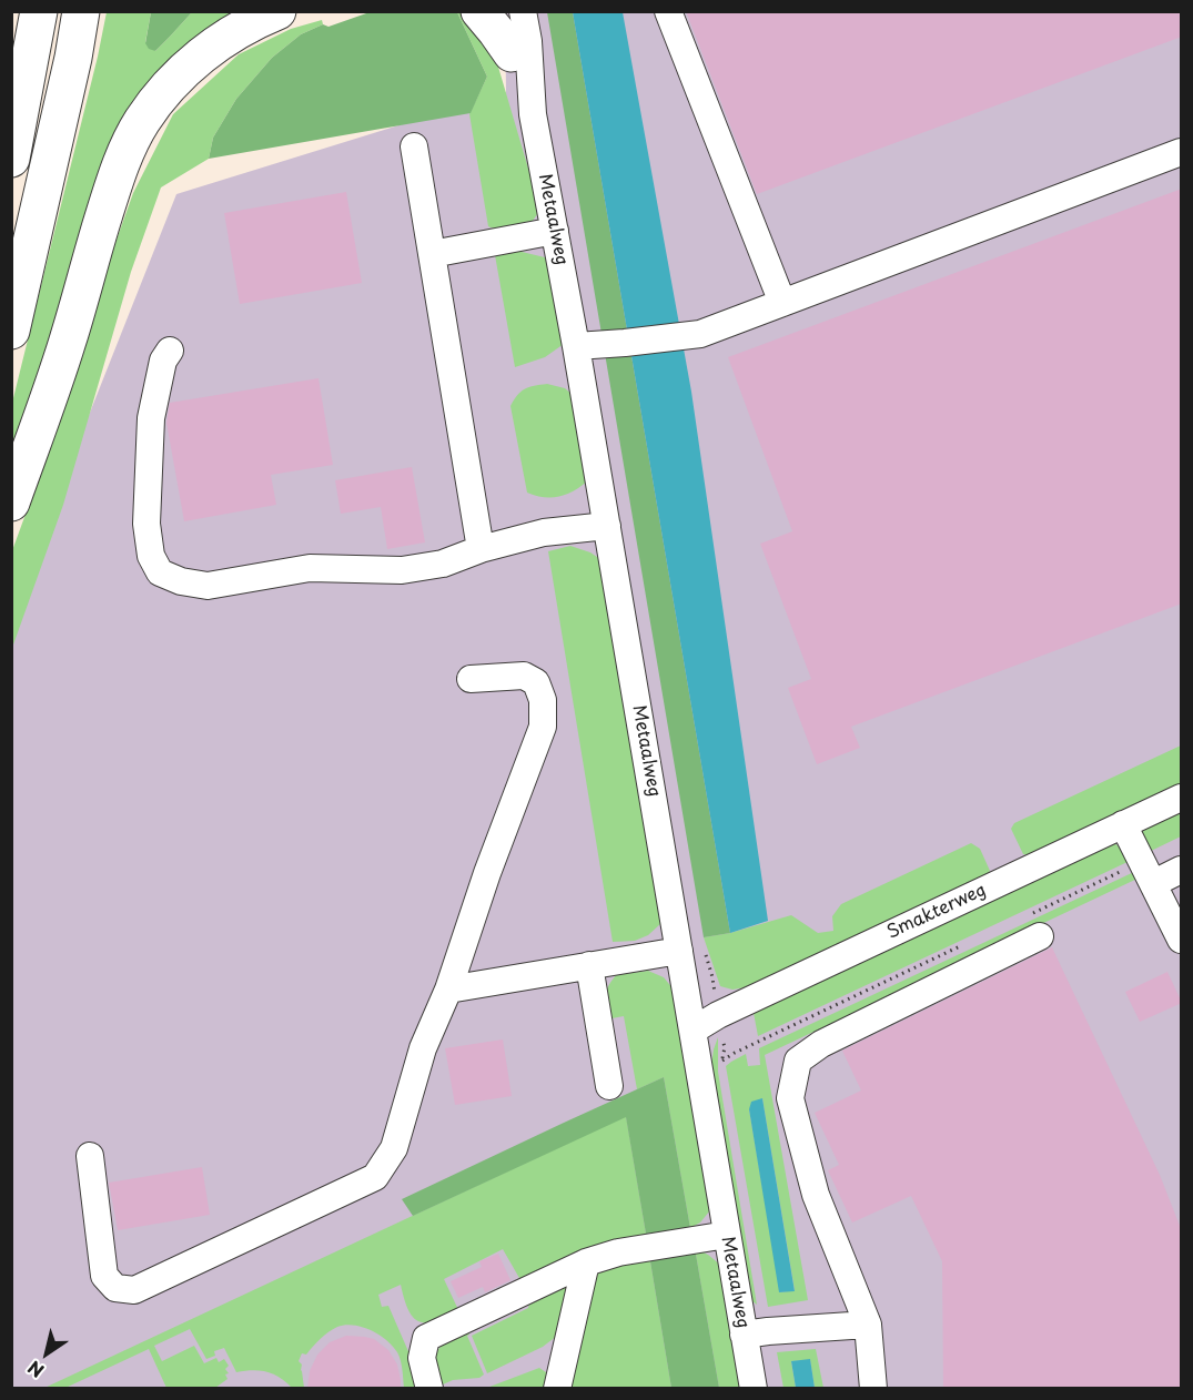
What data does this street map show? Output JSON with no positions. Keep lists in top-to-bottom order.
{
  "streets": {
    "street": ["Metaalweg", "Smakterweg"]
  },
  "crossings": [
    ["Metaalweg", "Smakterweg"]
  ],
  "north": "bottom left"
}
